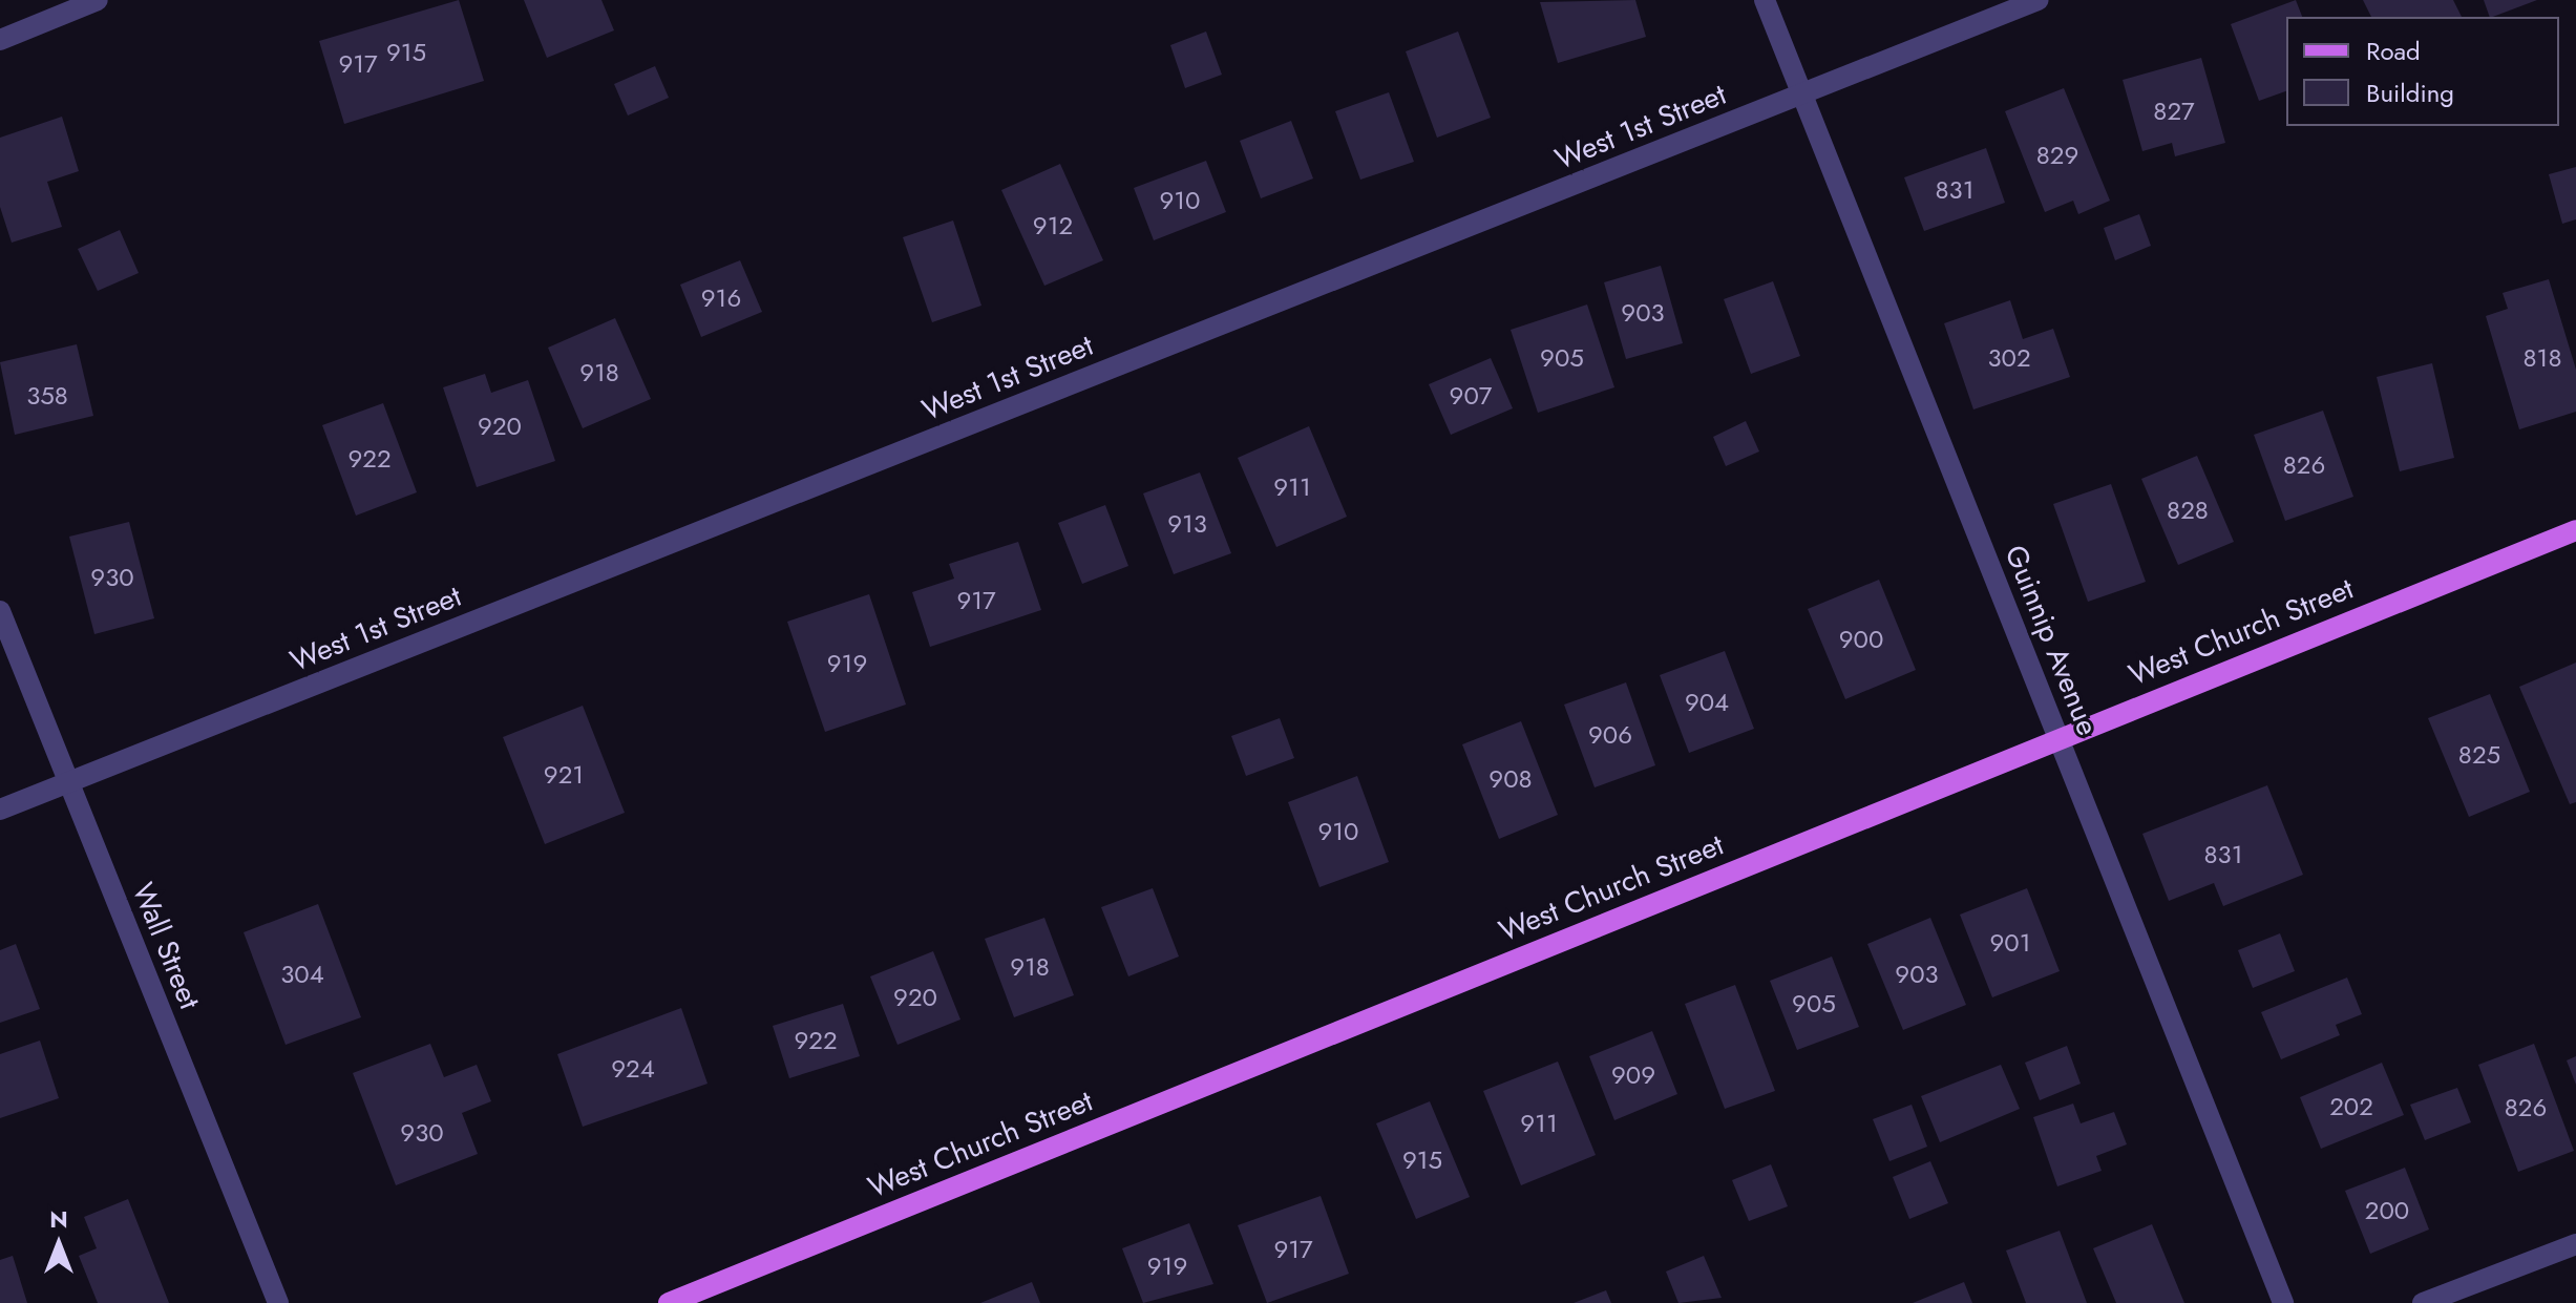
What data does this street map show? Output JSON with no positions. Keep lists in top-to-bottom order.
{
  "streets": {
    "main road": ["West Church Street"],
    "street": ["West 1st Street", "Guinnip Avenue", "Wall Street"]
  },
  "crossings": [
    ["West 1st Street", "Guinnip Avenue"],
    ["West 1st Street", "Wall Street"],
    ["West Church Street", "Guinnip Avenue"]
  ],
  "house_numbers": [
    "915",
    "917",
    "827",
    "829",
    "831",
    "910",
    "912",
    "916",
    "903",
    "905",
    "302",
    "818",
    "918",
    "358",
    "907",
    "920",
    "922",
    "826",
    "911",
    "828",
    "913",
    "930",
    "917",
    "900",
    "919",
    "904",
    "906",
    "825",
    "921",
    "908",
    "910",
    "831",
    "901",
    "918",
    "304",
    "903",
    "920",
    "905",
    "922",
    "924",
    "909",
    "202",
    "826",
    "911",
    "930",
    "915",
    "200",
    "917",
    "919"
  ],
  "legend": ["Road", "Building"],
  "north": "top"
}
